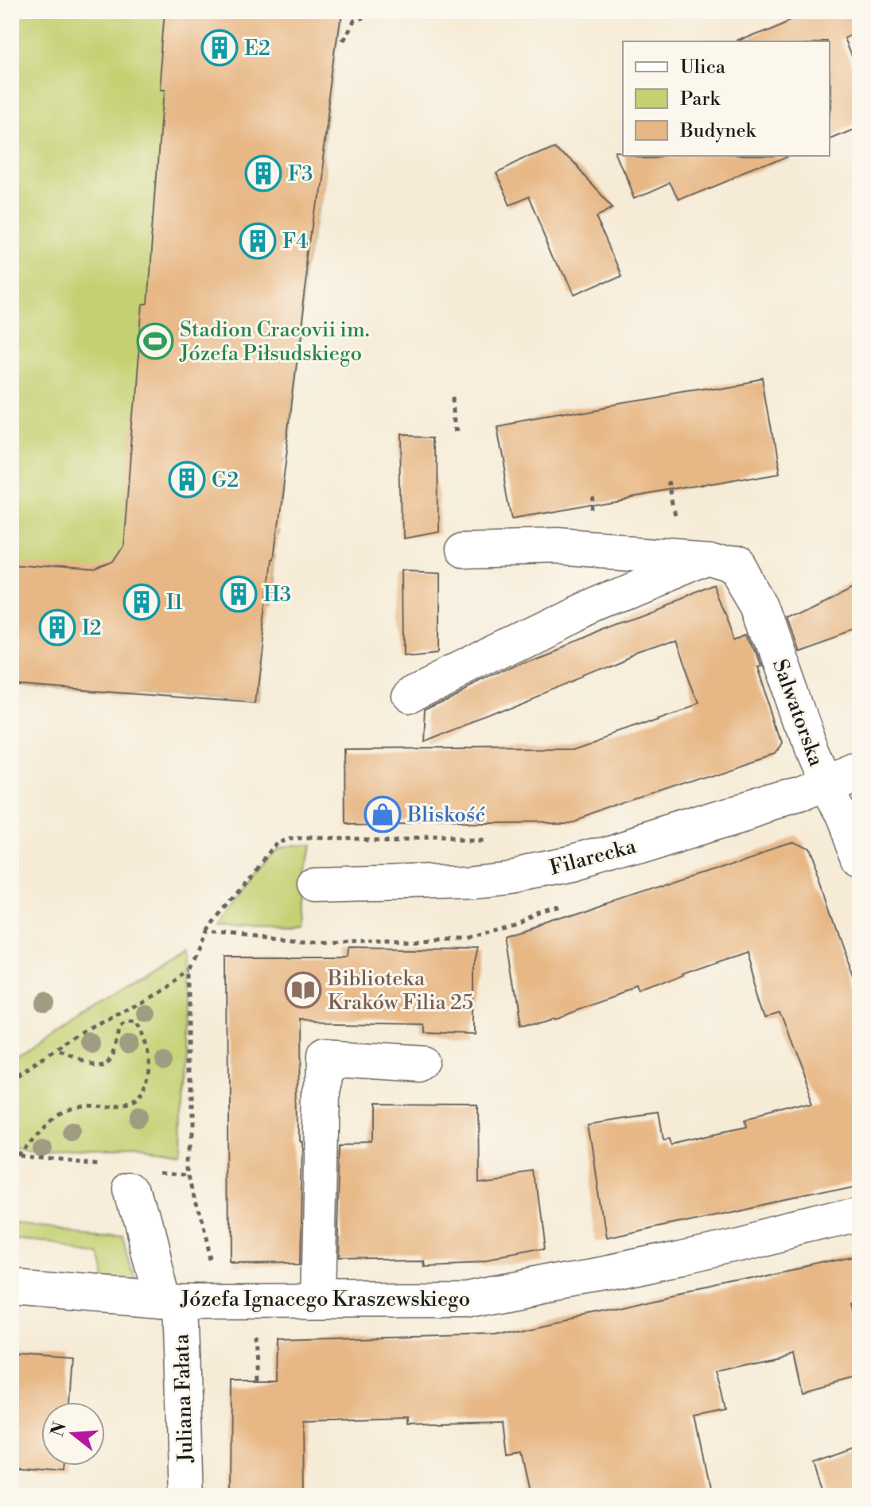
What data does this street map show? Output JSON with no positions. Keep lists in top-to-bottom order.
{
  "streets": {
    "street": [
      "Salwatorska",
      "Filarecka",
      "Józefa Ignacego Kraszewskiego",
      "Juliana Fałata"
    ]
  },
  "crossings": [
    ["Salwatorska", "Filarecka"],
    ["Józefa Ignacego Kraszewskiego", "Juliana Fałata"]
  ],
  "places": {
    "building": [
      "E2",
      "F3",
      "F4",
      "G2",
      "H3",
      "I1",
      "I2"
    ],
    "sports": ["Stadion Cracovii im. Józefa Piłsudskiego"],
    "shop": ["Bliskość"],
    "library": ["Biblioteka Kraków Filia 25"]
  },
  "legend": ["Ulica", "Park", "Budynek"],
  "north": "left"
}
